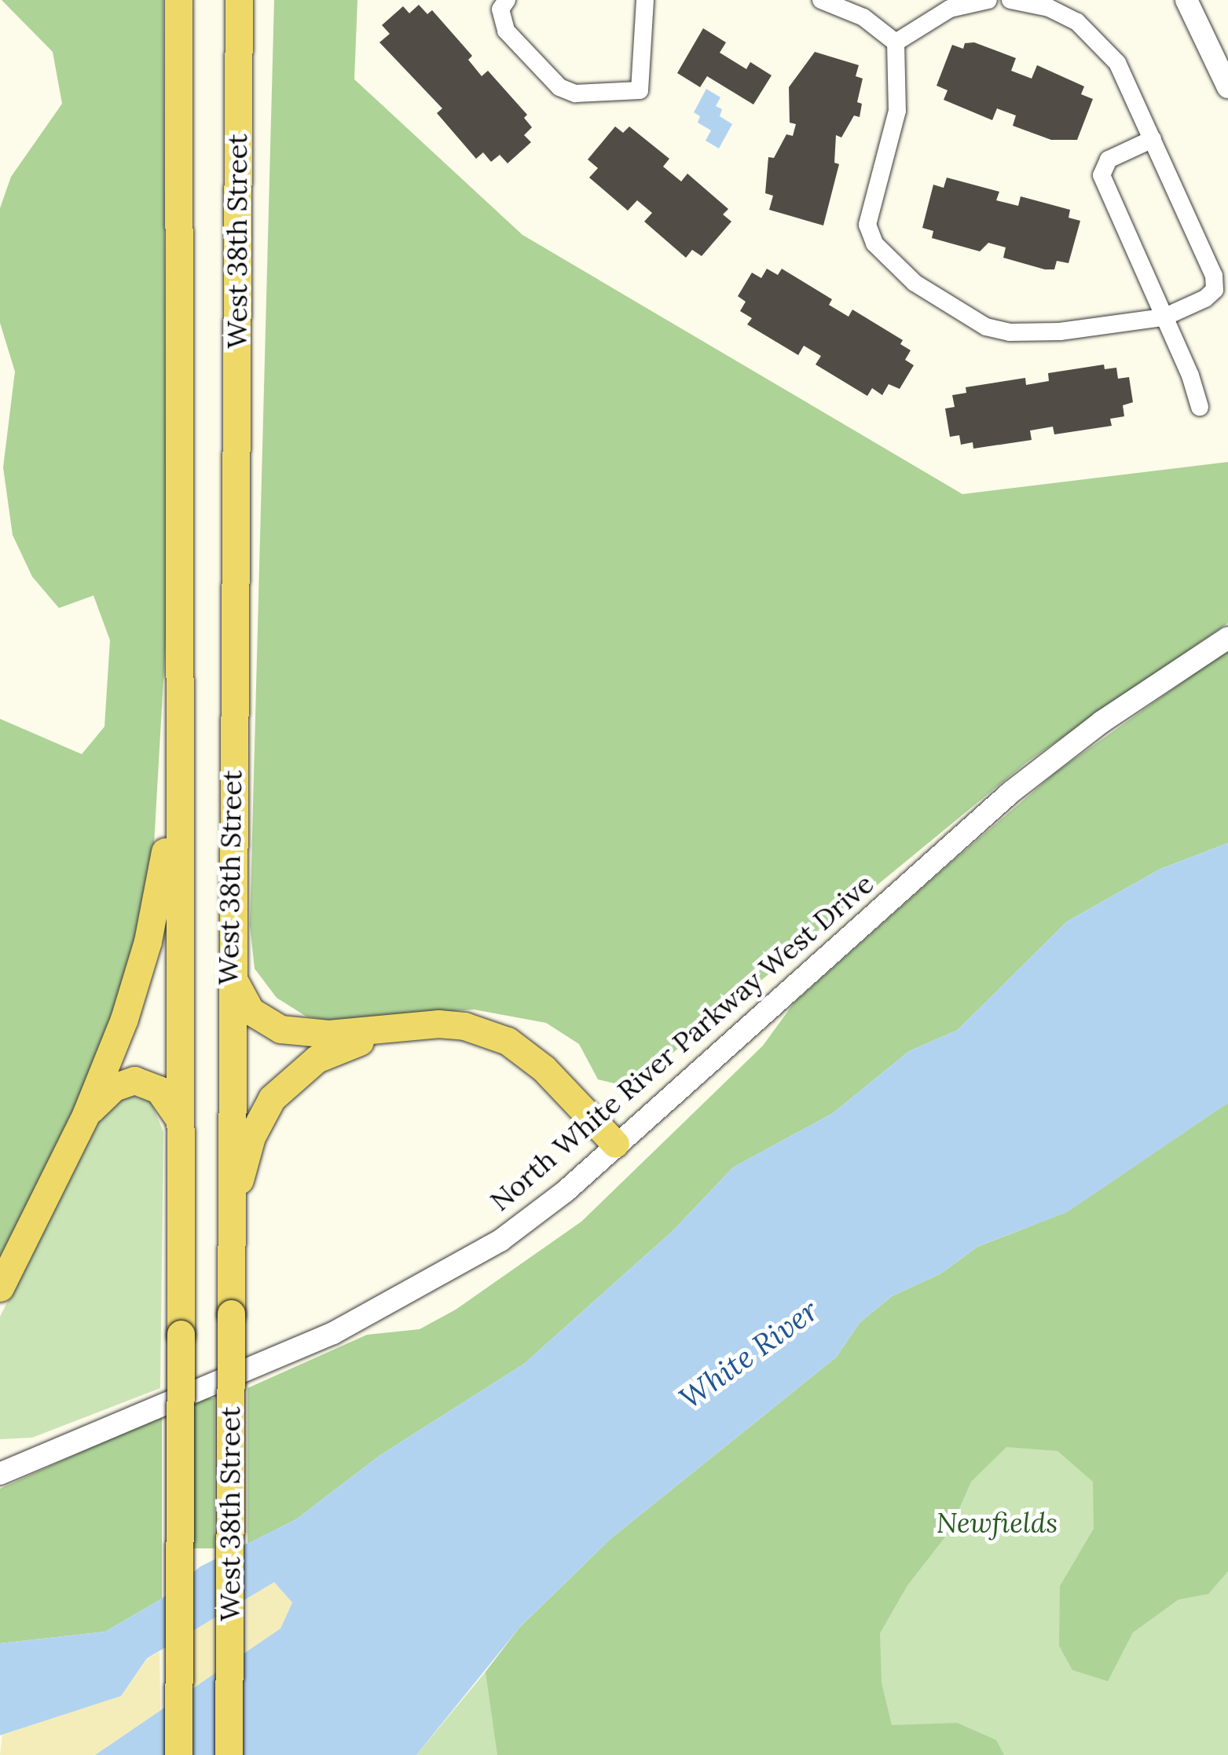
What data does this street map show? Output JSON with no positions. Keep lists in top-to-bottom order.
{
  "streets": {
    "main road": ["West 38th Street"],
    "street": ["North White River Parkway West Drive"]
  },
  "water": ["White River"],
  "parks": ["Newfields"]
}
